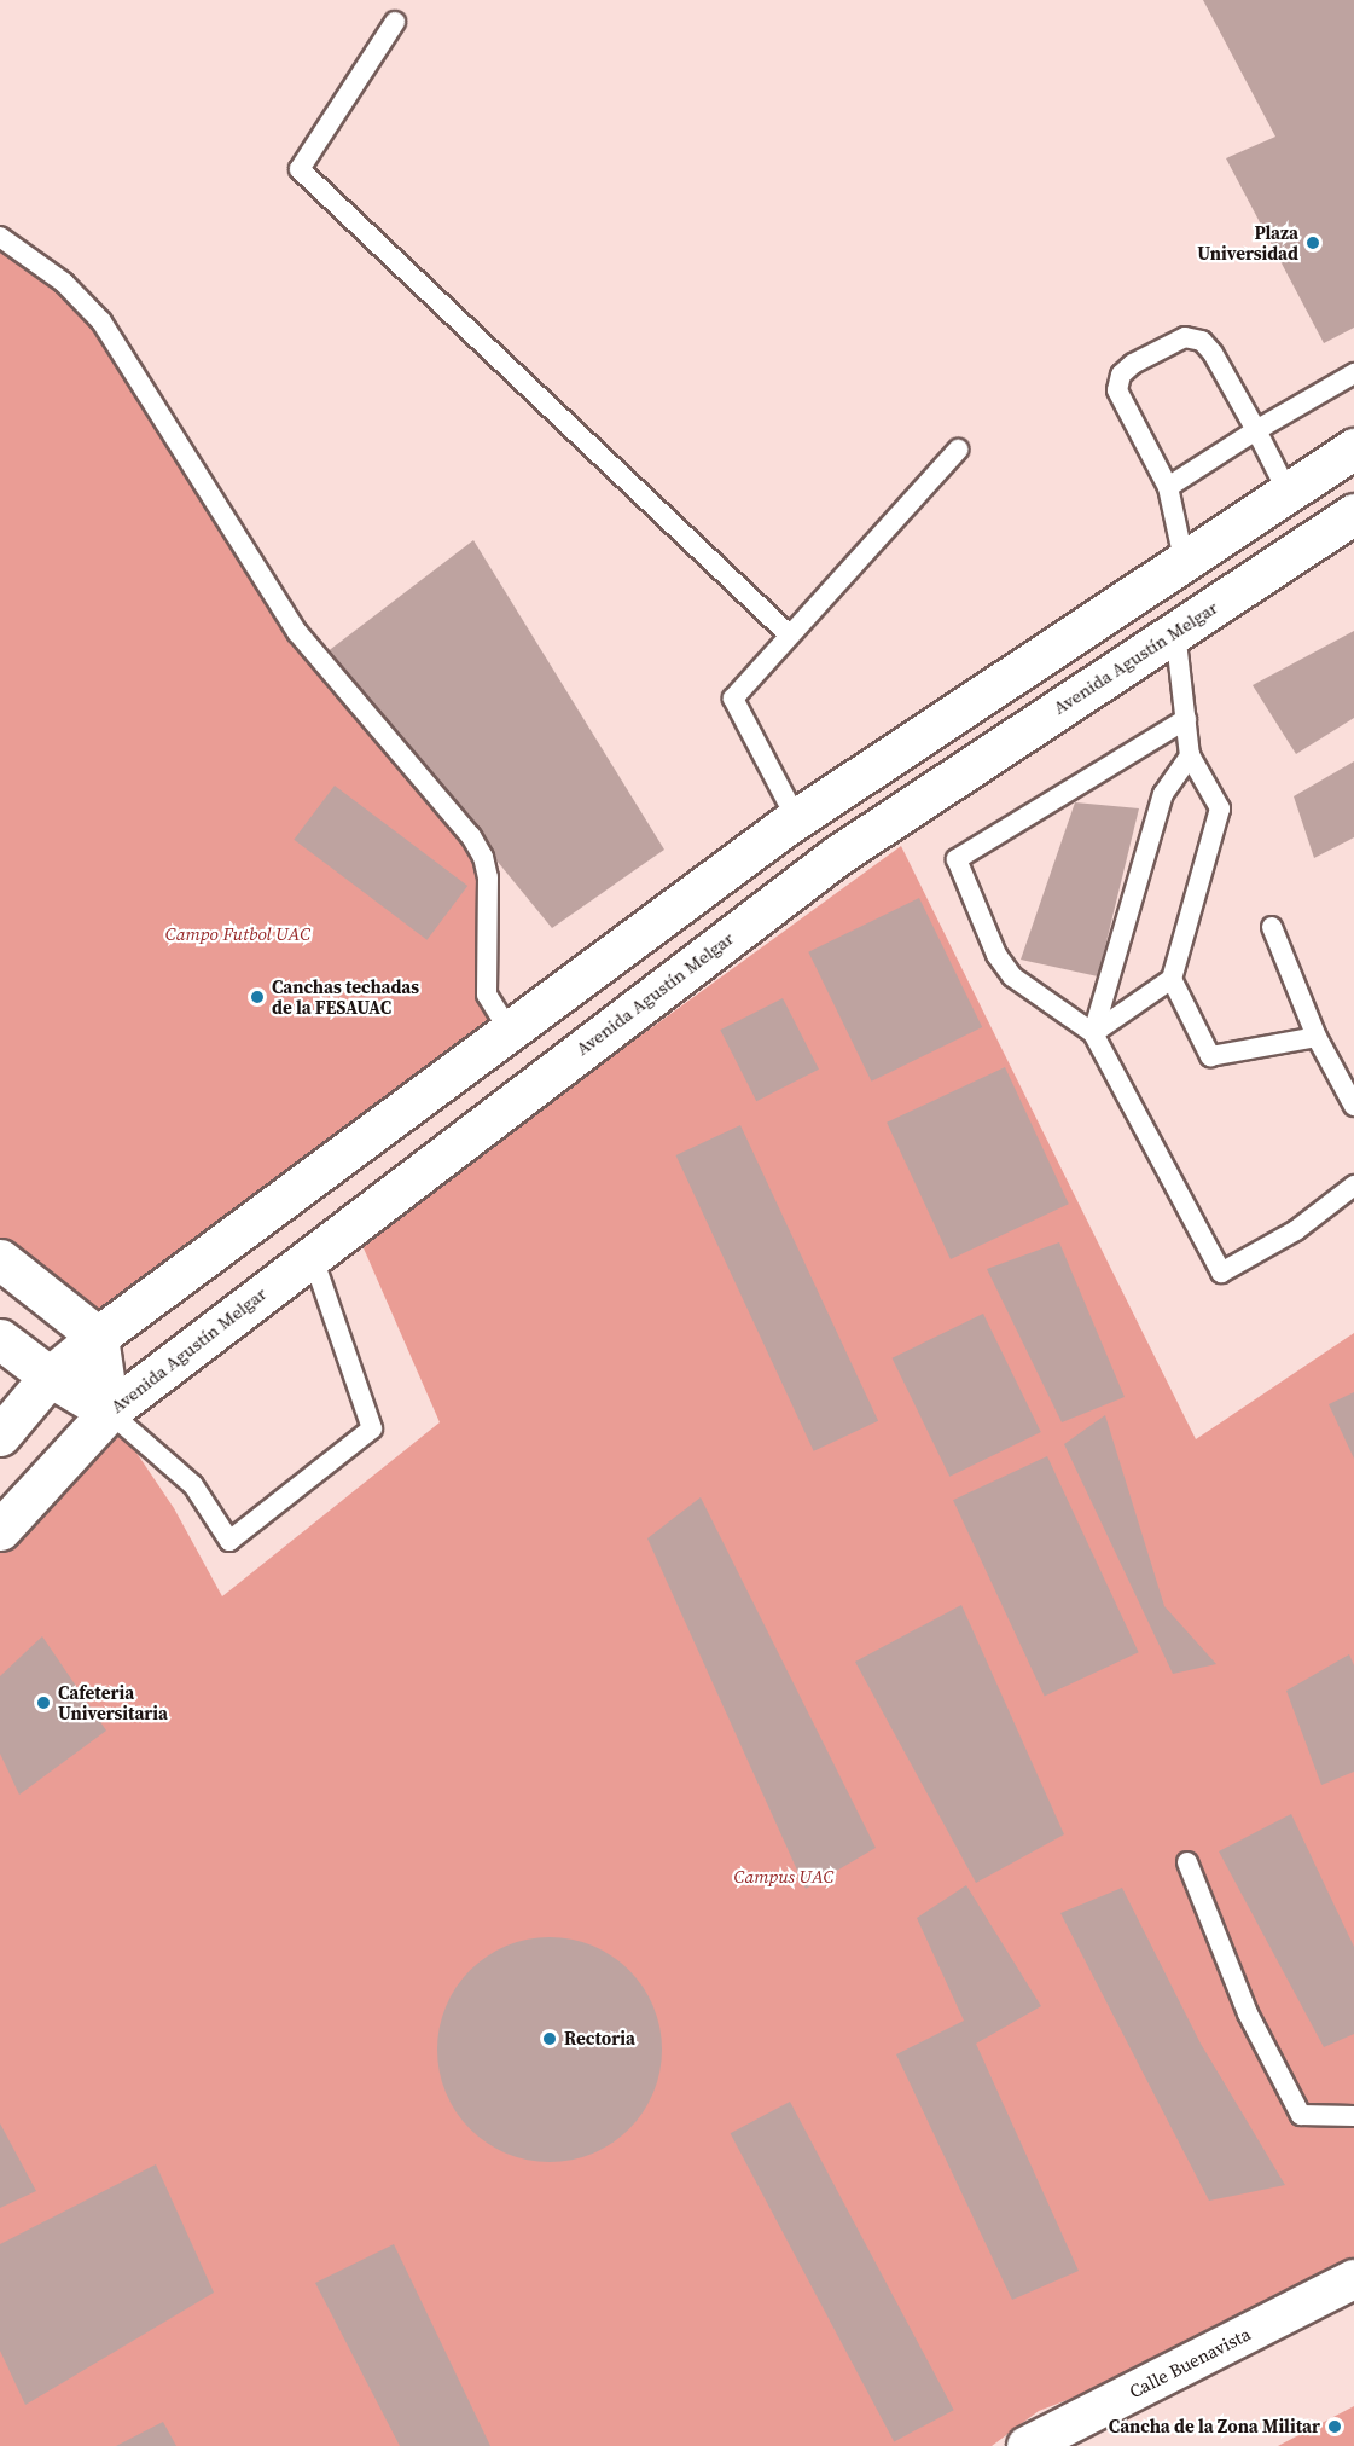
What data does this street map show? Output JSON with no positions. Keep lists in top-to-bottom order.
{
  "streets": {
    "main road": ["Avenida Agustín Melgar"],
    "street": ["Calle Buenavista"]
  },
  "parks": ["Campo Futbol UAC", "Campus UAC"],
  "places": [
    "Plaza Universidad",
    "Canchas techadas de la FESAUAC",
    "Cafeteria Universitaria",
    "Rectoria",
    "Cancha de la Zona Militar"
  ]
}
